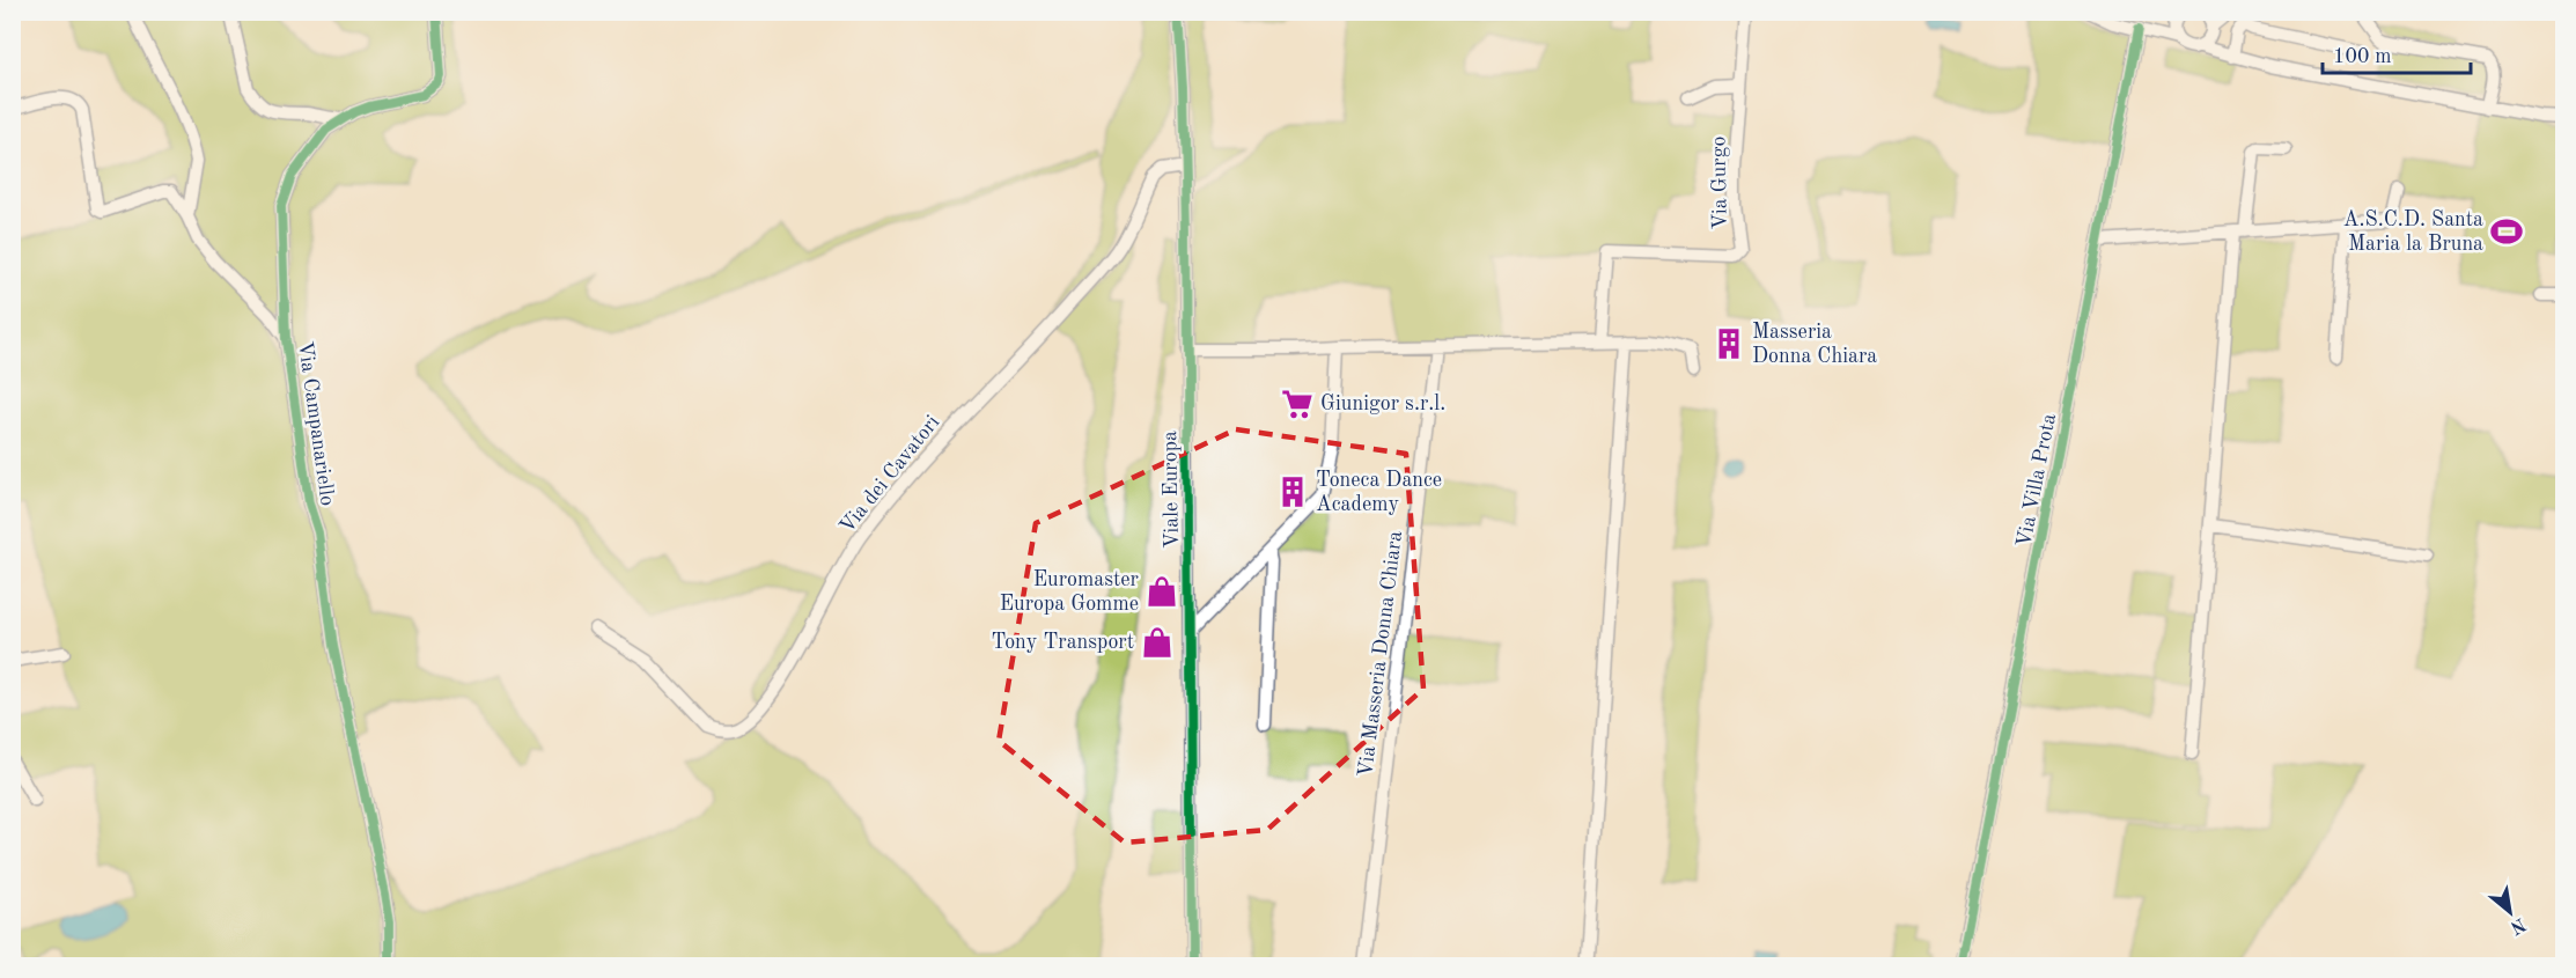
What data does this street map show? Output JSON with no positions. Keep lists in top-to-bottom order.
{
  "streets": {
    "street": [
      "Via Gurgo",
      "Via Campanariello",
      "Via dei Cavatori",
      "Via Villa Prota",
      "Viale Europa",
      "Via Masseria Donna Chiara"
    ]
  },
  "crossings": [
    ["Via dei Cavatori", "Viale Europa"]
  ],
  "places": {
    "sports": ["A.S.C.D. Santa Maria la Bruna"],
    "building": ["Masseria Donna Chiara", "Toneca Dance Academy"],
    "supermarket": ["Giunigor s.r.l."],
    "shop": ["Euromaster Europa Gomme", "Tony Transport"]
  },
  "scale_bar": "100 m",
  "north": "bottom right"
}
